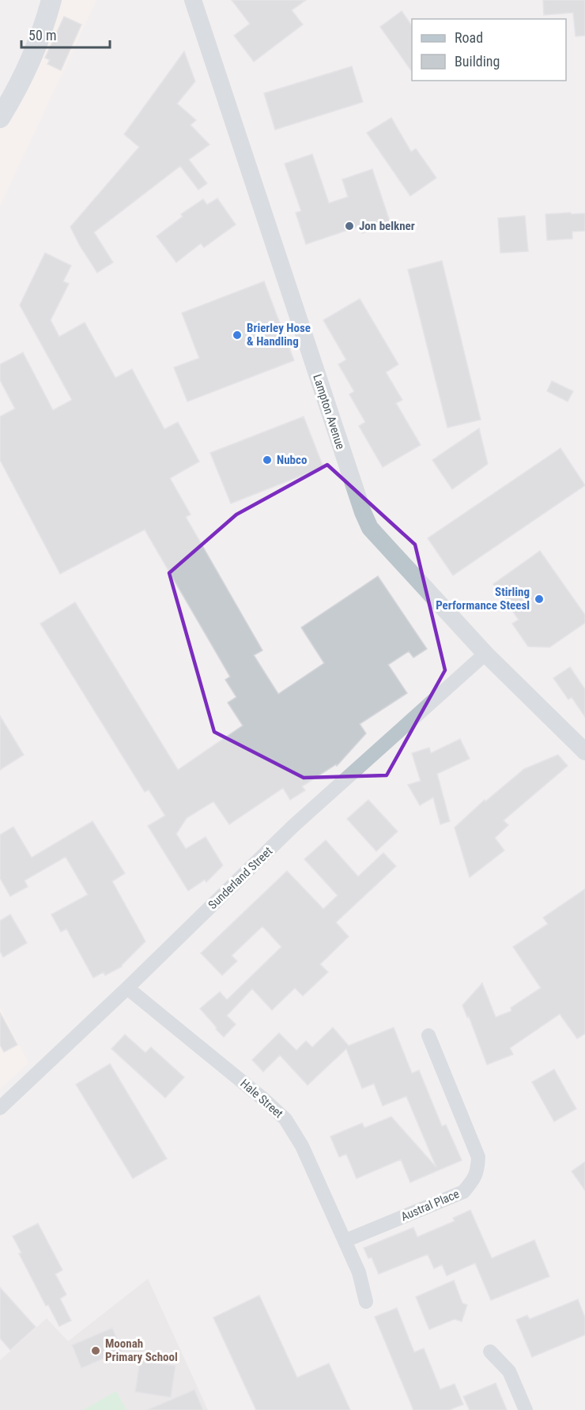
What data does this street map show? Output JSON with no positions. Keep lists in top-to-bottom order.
{
  "streets": {
    "street": [
      "Lampton Avenue",
      "Sunderland Street",
      "Hale Street",
      "Austral Place"
    ]
  },
  "crossings": [
    ["Lampton Avenue", "Sunderland Street"],
    ["Sunderland Street", "Hale Street"],
    ["Hale Street", "Austral Place"]
  ],
  "places": [
    "Jon belkner",
    "Brierley Hose & Handling",
    "Nubco",
    "Stirling Performance Steesl",
    "Moonah Primary School"
  ],
  "legend": ["Road", "Building"],
  "scale_bar": "50 m"
}
